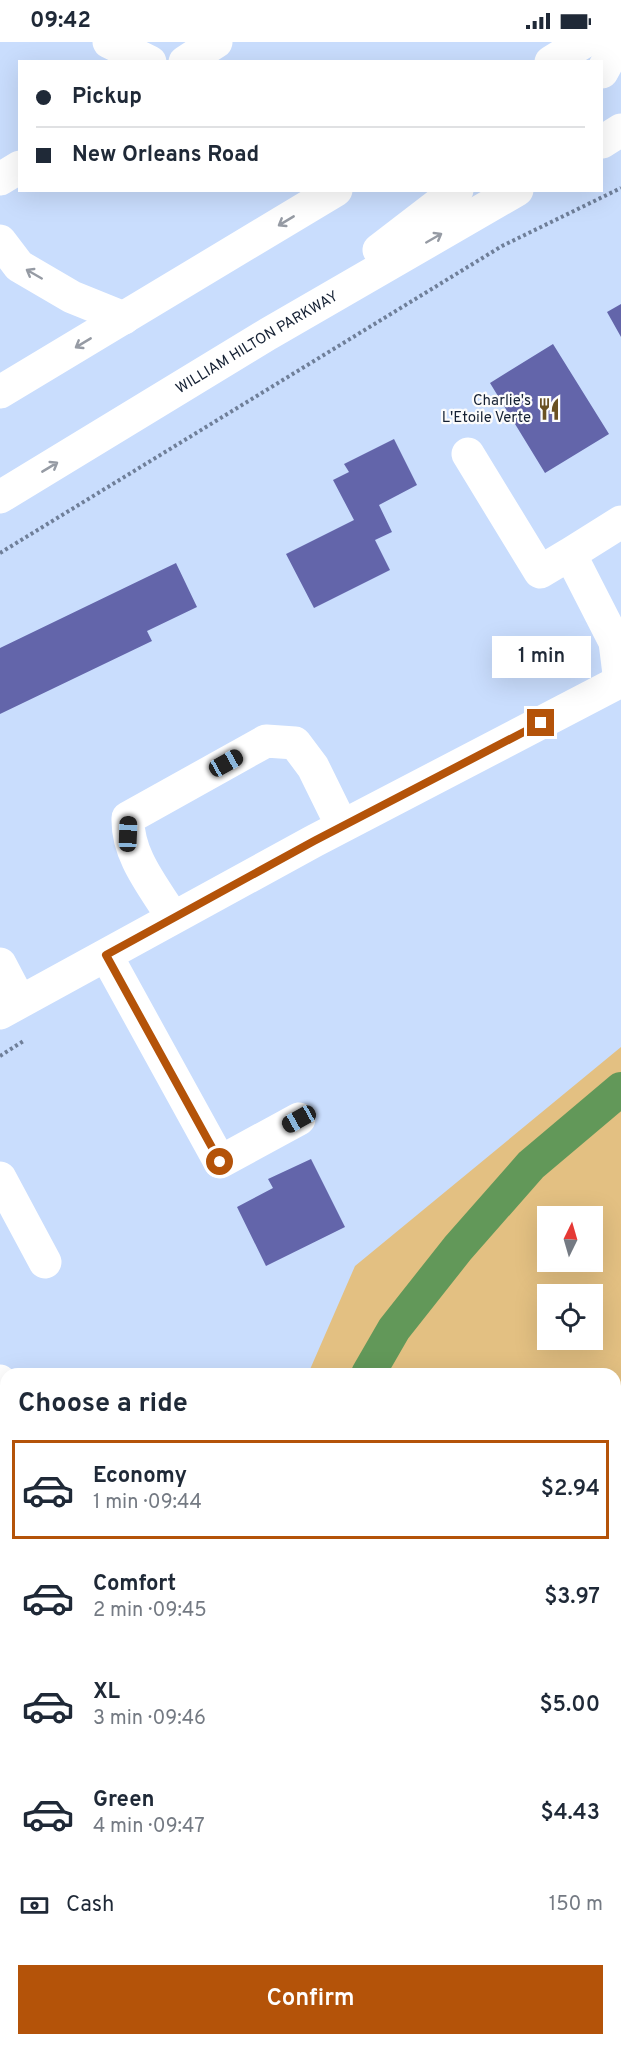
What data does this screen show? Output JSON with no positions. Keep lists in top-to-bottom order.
{
  "streets": {
    "main road": ["WILLIAM HILTON PARKWAY"]
  },
  "places": {
    "restaurant": ["Charlie's L'Etoile Verte"]
  },
  "north": "top",
  "page": {
    "status": "09:42",
    "banner": ["Pickup", "New Orleans Road"],
    "bubble": "1 min",
    "heading": "Choose a ride",
    "list": [
      {
        "name": "Economy",
        "note": "1 min · 09:44",
        "value": "$2.94"
      },
      {
        "name": "Comfort",
        "note": "2 min · 09:45",
        "value": "$3.97"
      },
      {
        "name": "XL",
        "note": "3 min · 09:46",
        "value": "$5.00"
      },
      {
        "name": "Green",
        "note": "4 min · 09:47",
        "value": "$4.43"
      }
    ],
    "pay": ["Cash", "150 m"],
    "buttons": "Confirm"
  }
}
